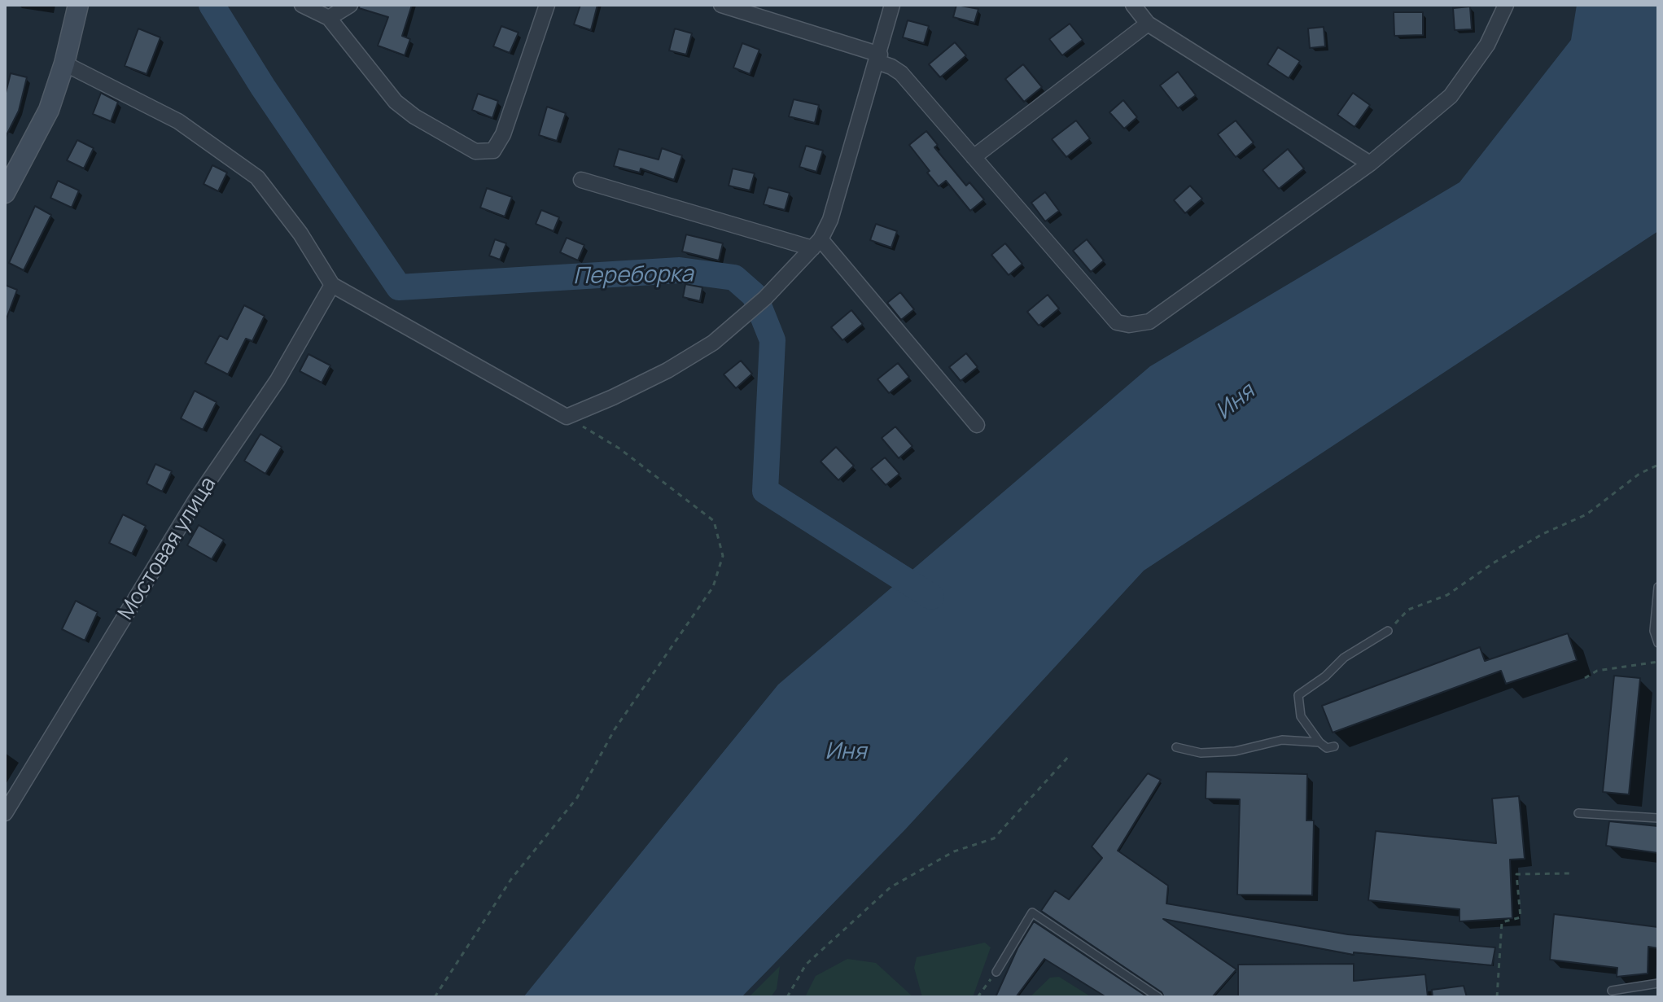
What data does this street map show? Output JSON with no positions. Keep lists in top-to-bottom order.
{
  "streets": {
    "street": ["Мостовая улица"]
  },
  "water": ["Переборка", "Иня"]
}
